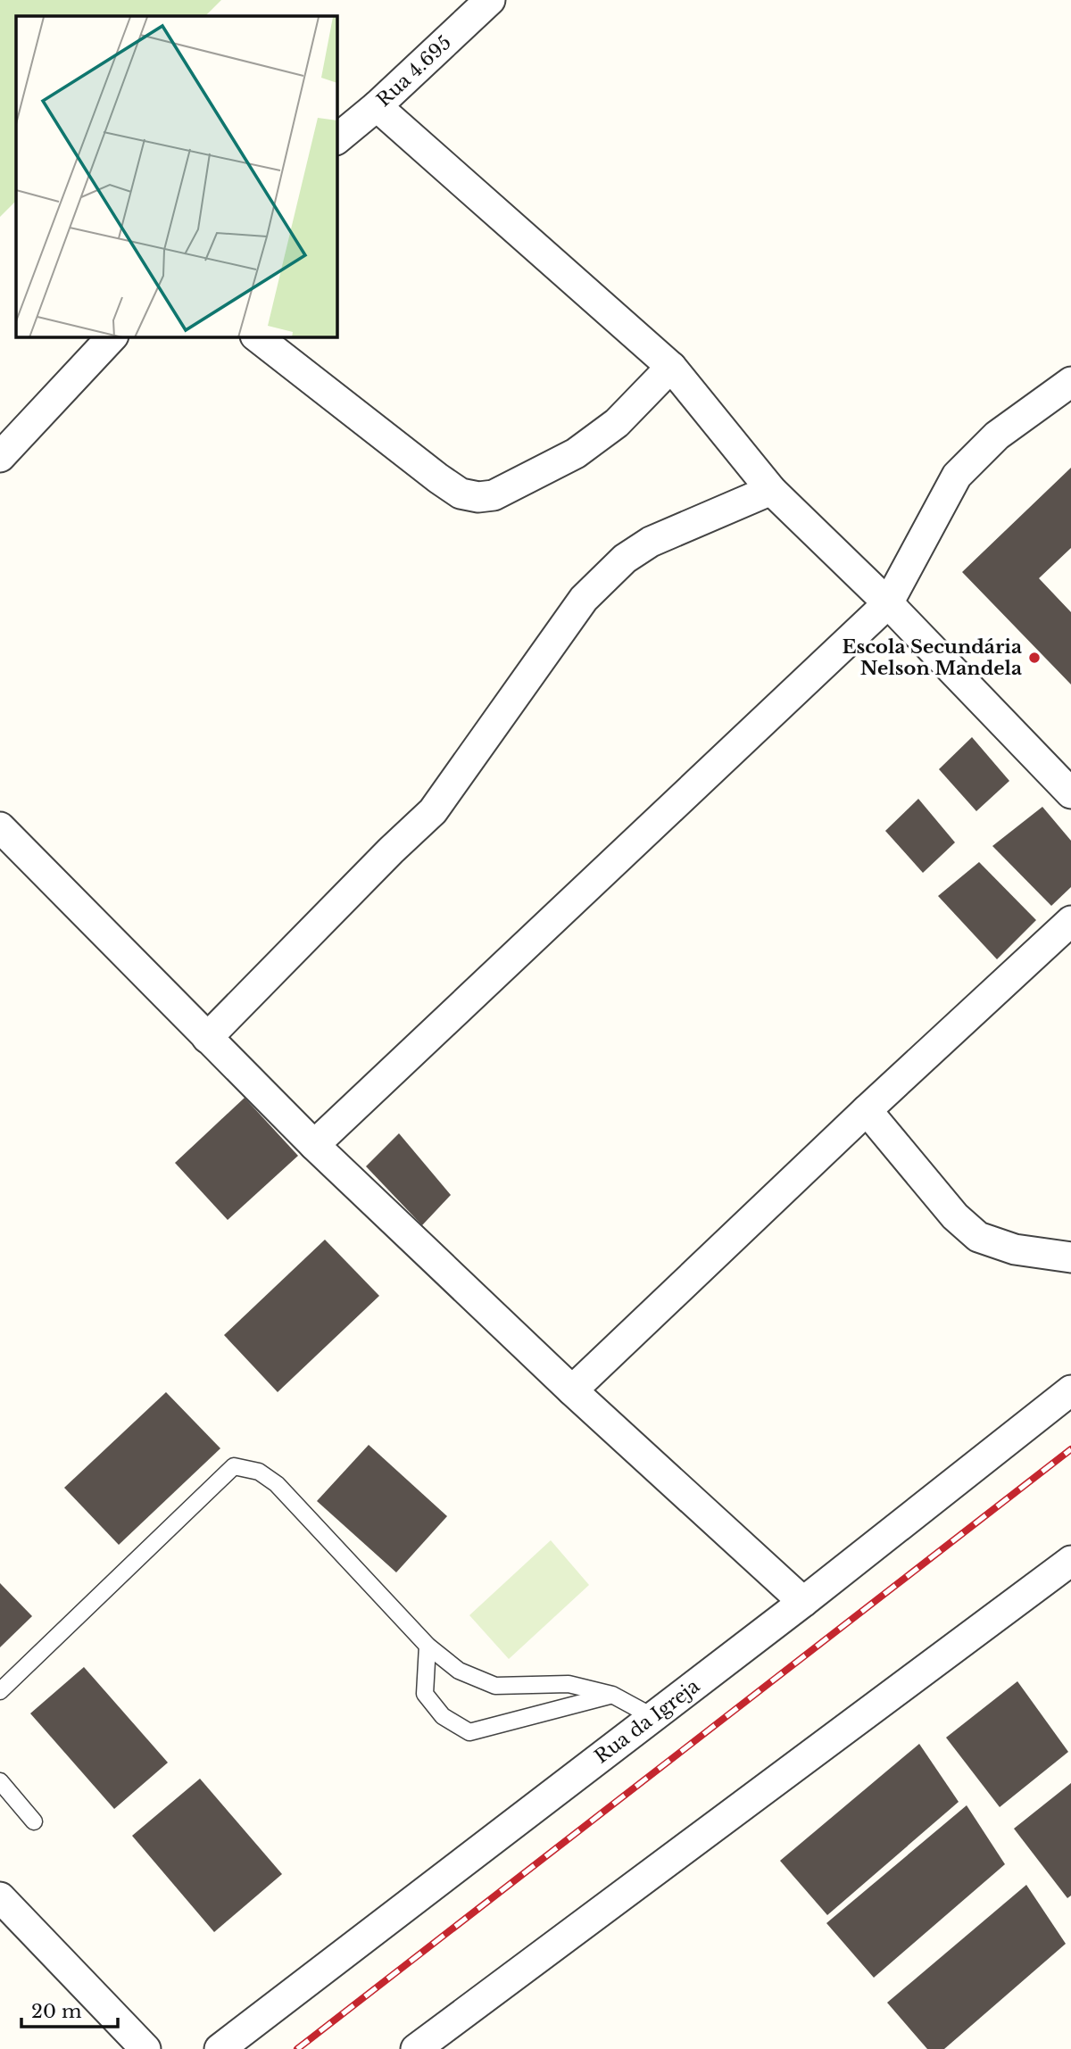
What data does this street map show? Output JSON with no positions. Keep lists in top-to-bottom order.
{
  "streets": {
    "street": ["Rua 4.695", "Rua da Igreja"]
  },
  "places": ["Escola Secundária Nelson Mandela"],
  "scale_bar": "20 m"
}
